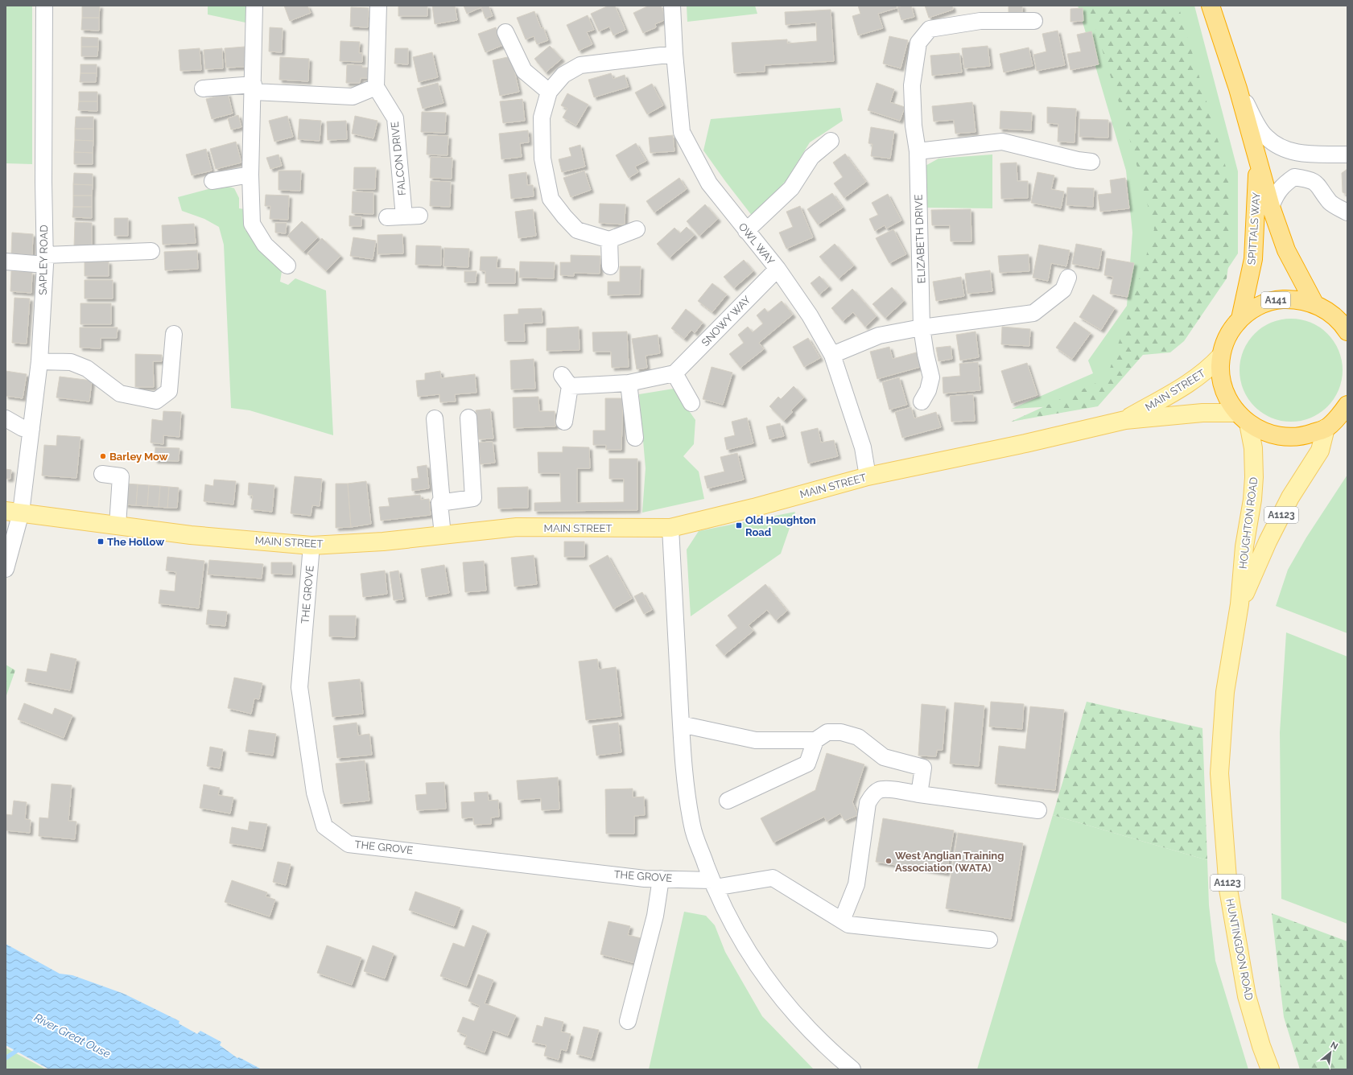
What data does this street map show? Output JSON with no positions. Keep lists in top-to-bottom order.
{
  "streets": {
    "highway": ["SPITTALS WAY", "A141"],
    "main road": [
      "MAIN STREET",
      "A1123",
      "HOUGHTON ROAD",
      "HUNTINGDON ROAD"
    ],
    "street": [
      "FALCON DRIVE",
      "ELIZABETH DRIVE",
      "OWL WAY",
      "SAPLEY ROAD",
      "SNOWY WAY",
      "THE GROVE"
    ]
  },
  "crossings": [
    ["SPITTALS WAY", "A141"],
    ["OWL WAY", "SNOWY WAY"],
    ["OWL WAY", "MAIN STREET"],
    ["SAPLEY ROAD", "MAIN STREET"],
    ["A141", "MAIN STREET"],
    ["A141", "HOUGHTON ROAD"],
    ["MAIN STREET", "HOUGHTON ROAD"],
    ["MAIN STREET", "THE GROVE"],
    ["HOUGHTON ROAD", "HUNTINGDON ROAD"]
  ],
  "water": ["River Great Ouse"],
  "places": {
    "other": ["Barley Mow", "West Anglian Training Association (WATA)"],
    "transit": ["Old Houghton Road", "The Hollow"]
  },
  "north": "top right"
}
